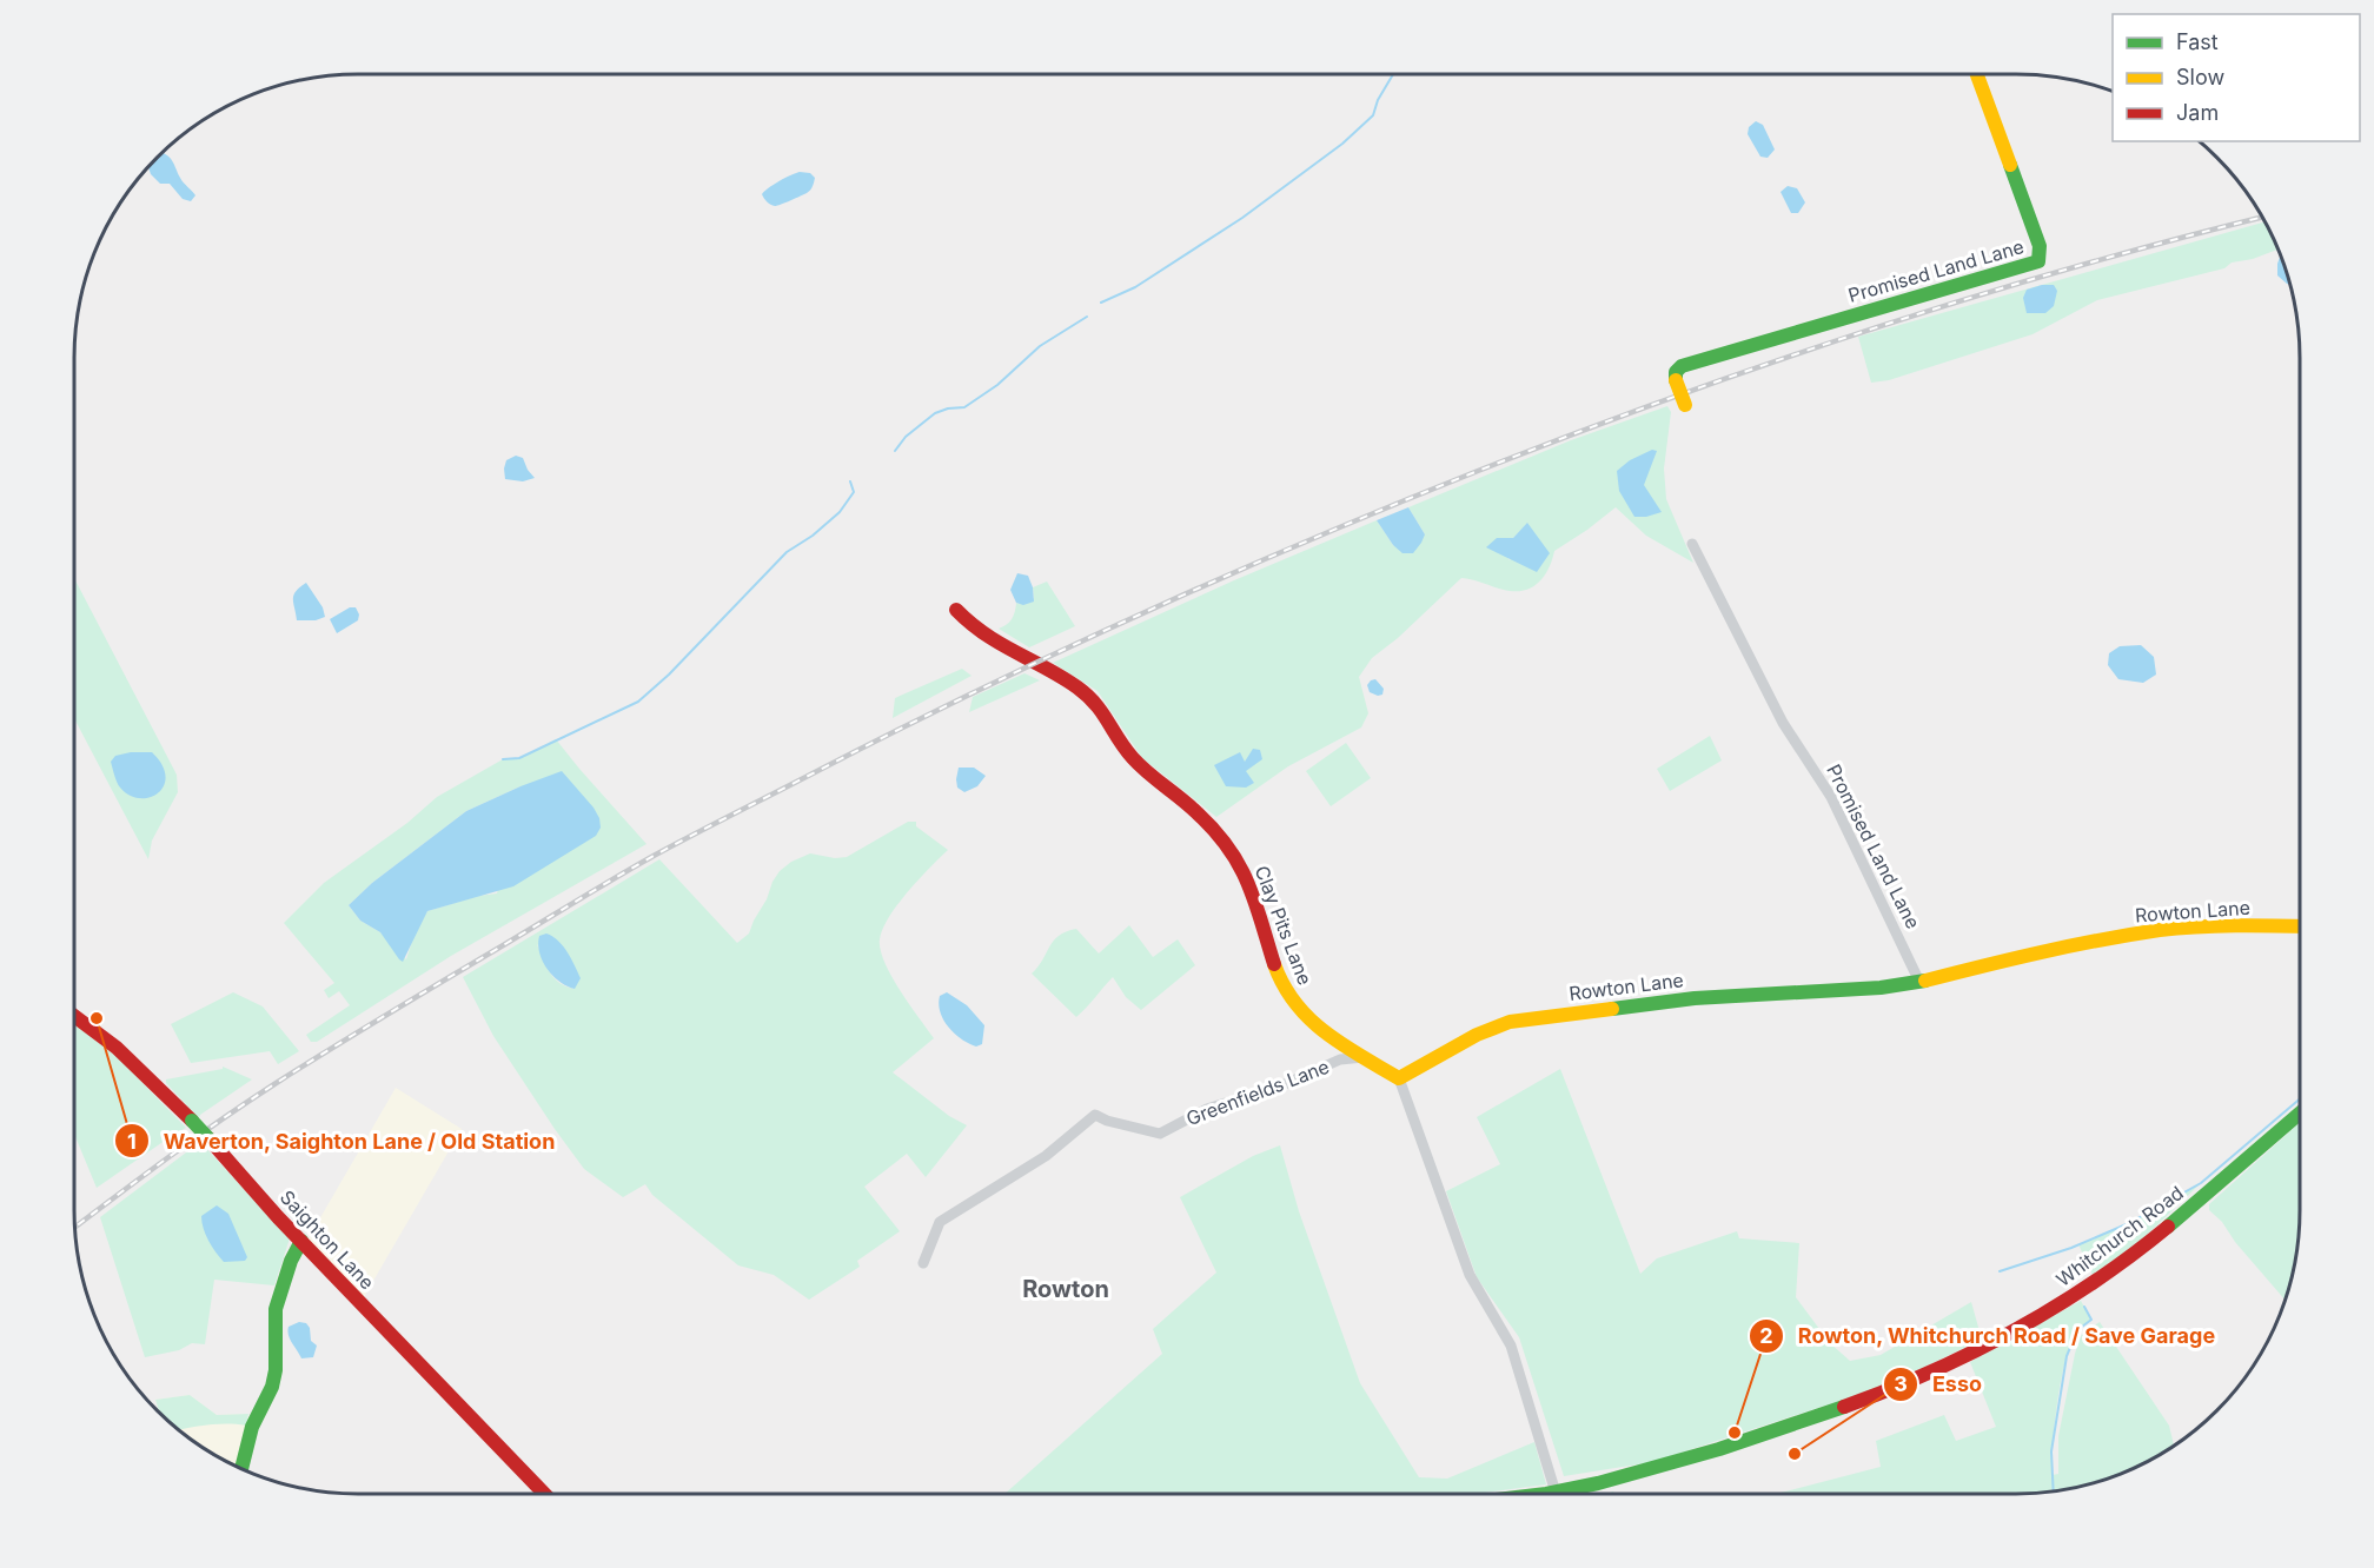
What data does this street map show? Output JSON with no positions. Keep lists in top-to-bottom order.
{
  "streets": {
    "main road": [
      "Promised Land Lane",
      "Rowton Lane",
      "Clay Pits Lane",
      "Whitchurch Road",
      "Saighton Lane"
    ],
    "street": ["Greenfields Lane"]
  },
  "crossings": [
    ["Promised Land Lane", "Rowton Lane"],
    ["Rowton Lane", "Clay Pits Lane"],
    ["Clay Pits Lane", "Greenfields Lane"]
  ],
  "districts": ["Rowton"],
  "places": ["Waverton, Saighton Lane / Old Station", "Rowton, Whitchurch Road / Save Garage", "Esso"],
  "legend": ["Fast", "Slow", "Jam"]
}
